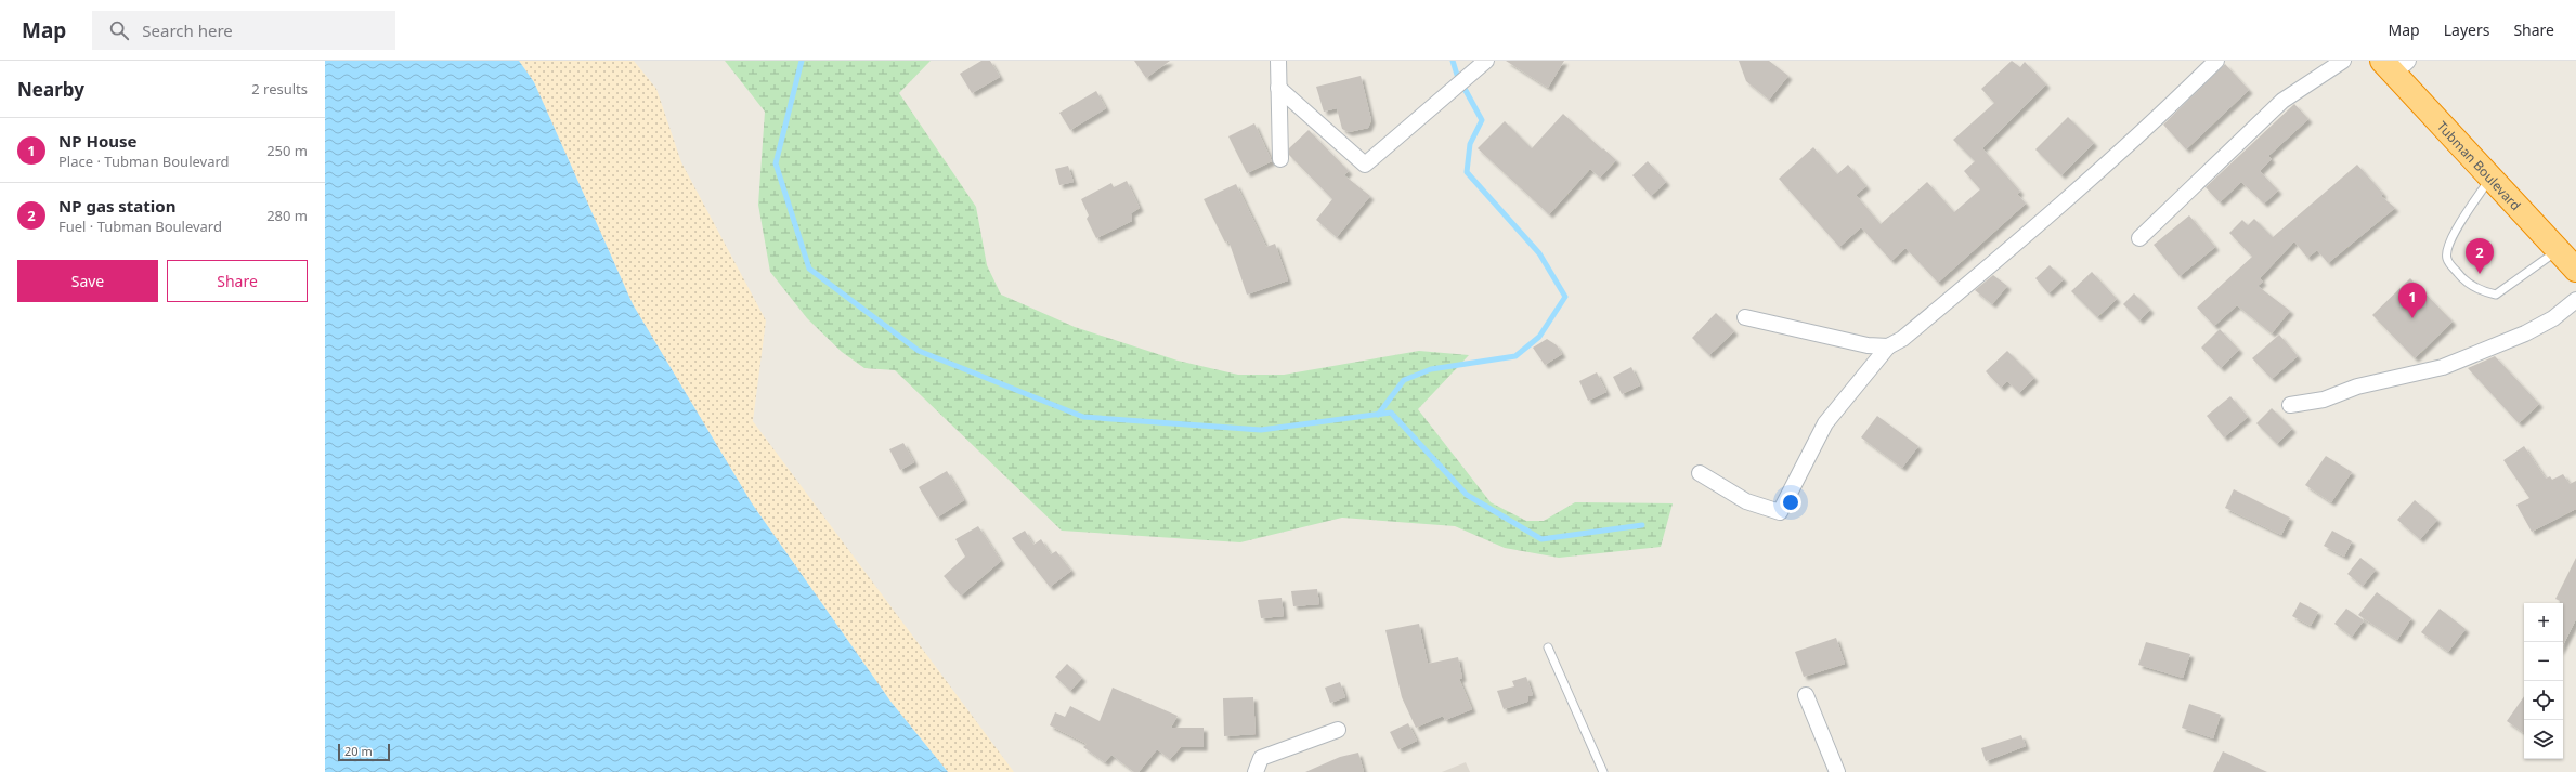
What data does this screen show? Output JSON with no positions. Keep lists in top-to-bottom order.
{
  "streets": {
    "highway": ["Tubman Boulevard"]
  },
  "scale_bar": "20 m",
  "page": {
    "header": "Map",
    "search": "Search here",
    "nav": ["Map", "Layers", "Share"],
    "heading": ["Nearby", "2 results"],
    "list": [
      {
        "mark": "1",
        "name": "NP House",
        "note": "Place · Tubman Boulevard",
        "value": "250 m"
      },
      {
        "mark": "2",
        "name": "NP gas station",
        "note": "Fuel · Tubman Boulevard",
        "value": "280 m"
      }
    ],
    "pins": ["2", "1"],
    "buttons": ["Save", "Share"],
    "map_buttons": ["+", "−"],
    "scale": "20 m"
  }
}
